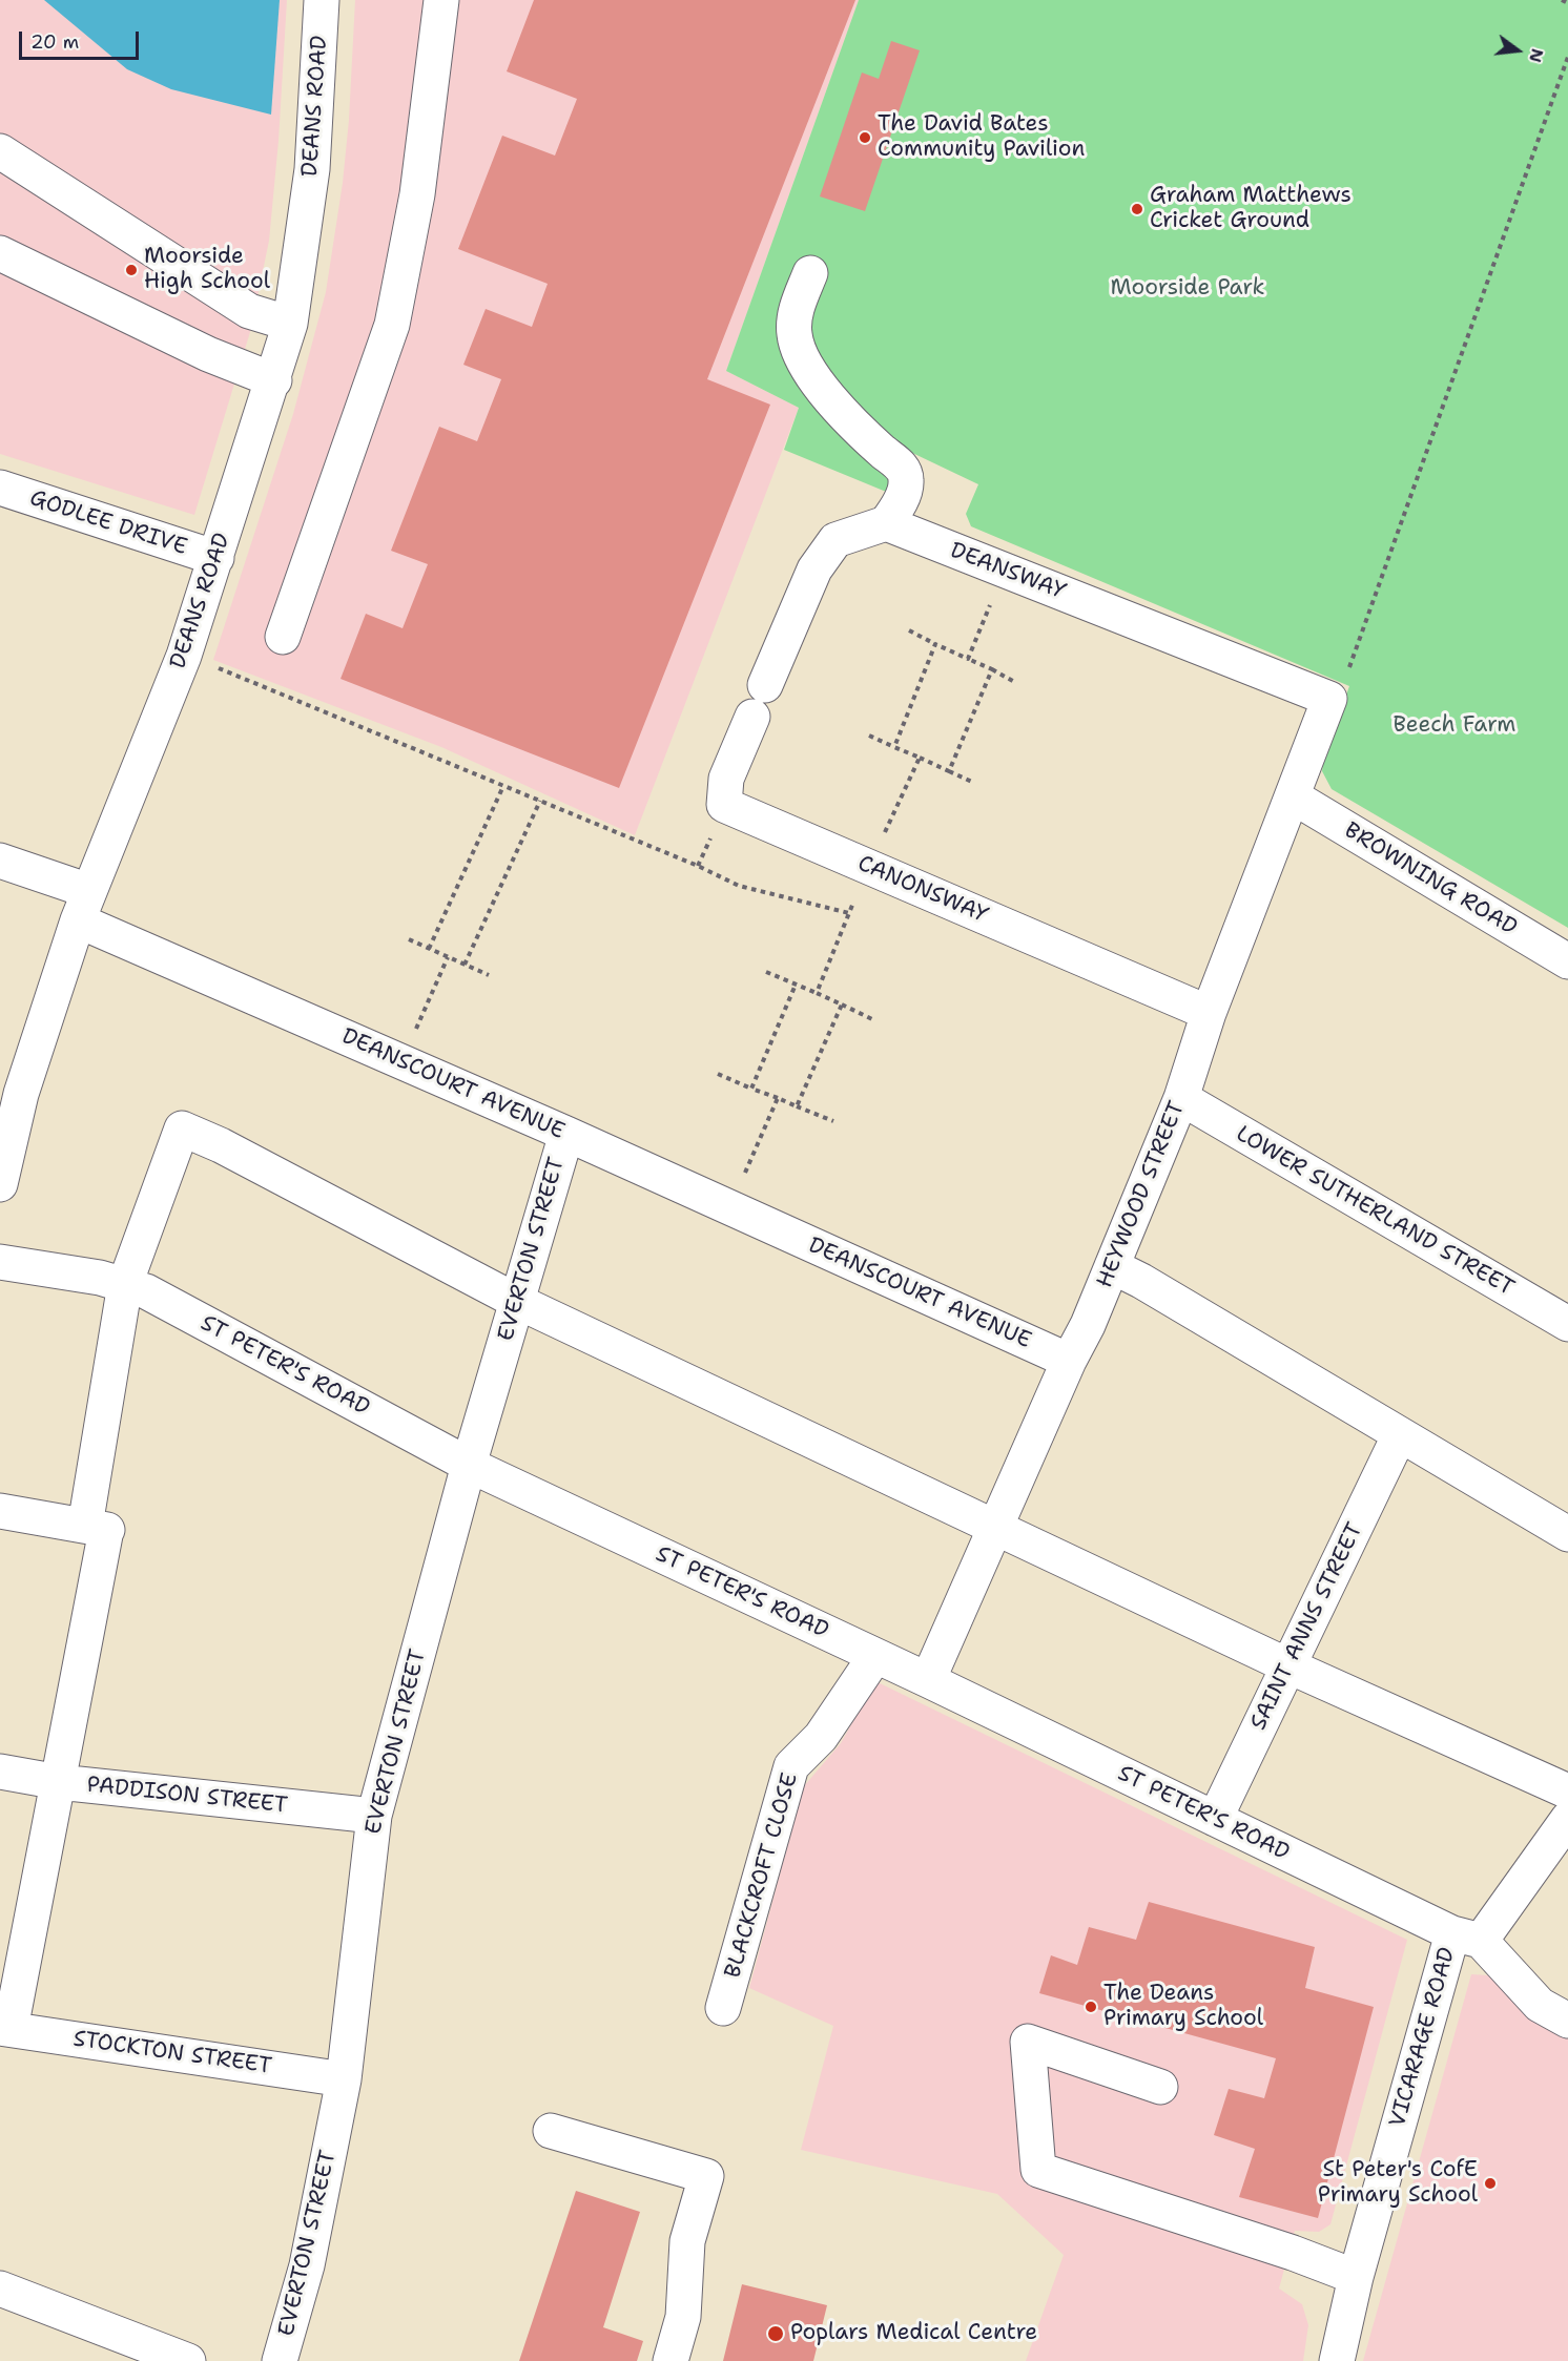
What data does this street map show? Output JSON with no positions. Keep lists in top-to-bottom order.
{
  "streets": {
    "street": [
      "DEANS ROAD",
      "GODLEE DRIVE",
      "DEANSWAY",
      "BROWNING ROAD",
      "CANONSWAY",
      "DEANSCOURT AVENUE",
      "HEYWOOD STREET",
      "LOWER SUTHERLAND STREET",
      "EVERTON STREET",
      "ST PETER'S ROAD",
      "SAINT ANNS STREET",
      "PADDISON STREET",
      "BLACKCROFT CLOSE",
      "VICARAGE ROAD",
      "STOCKTON STREET"
    ]
  },
  "crossings": [
    ["DEANS ROAD", "GODLEE DRIVE"],
    ["DEANS ROAD", "DEANSCOURT AVENUE"],
    ["DEANSWAY", "CANONSWAY"],
    ["DEANSWAY", "HEYWOOD STREET"],
    ["BROWNING ROAD", "HEYWOOD STREET"],
    ["CANONSWAY", "HEYWOOD STREET"],
    ["DEANSCOURT AVENUE", "HEYWOOD STREET"],
    ["DEANSCOURT AVENUE", "EVERTON STREET"],
    ["HEYWOOD STREET", "LOWER SUTHERLAND STREET"],
    ["HEYWOOD STREET", "ST PETER'S ROAD"],
    ["EVERTON STREET", "ST PETER'S ROAD"],
    ["EVERTON STREET", "PADDISON STREET"],
    ["EVERTON STREET", "STOCKTON STREET"],
    ["ST PETER'S ROAD", "SAINT ANNS STREET"],
    ["ST PETER'S ROAD", "BLACKCROFT CLOSE"],
    ["ST PETER'S ROAD", "VICARAGE ROAD"]
  ],
  "parks": ["Moorside Park", "Beech Farm"],
  "places": [
    "The David Bates Community Pavilion",
    "Graham Matthews Cricket Ground",
    "Moorside High School",
    "The Deans Primary School",
    "St Peter's CofE Primary School",
    "Poplars Medical Centre"
  ],
  "scale_bar": "20 m",
  "north": "right"
}
